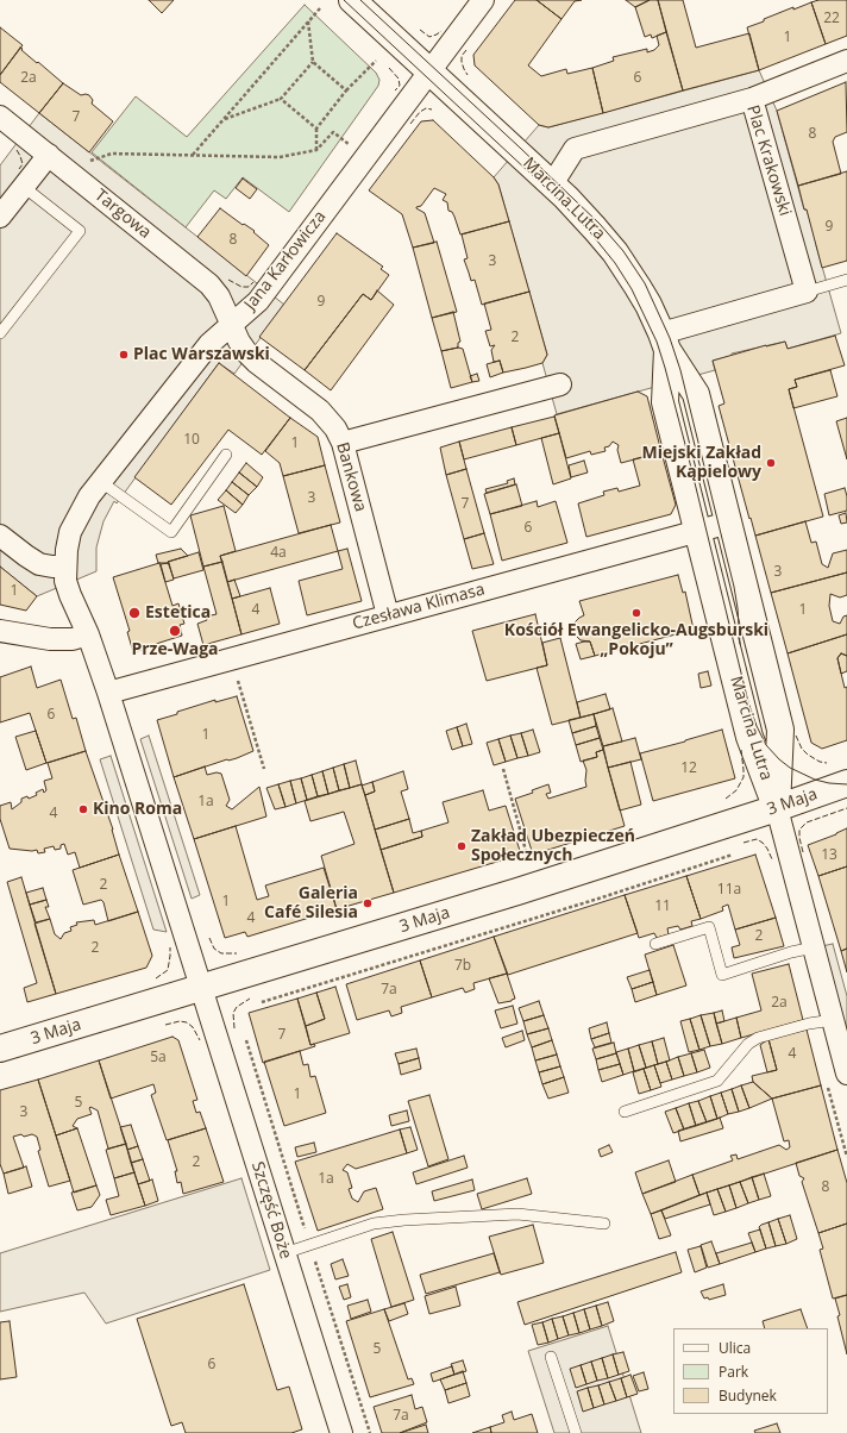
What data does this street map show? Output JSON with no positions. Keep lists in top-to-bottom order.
{
  "streets": {
    "street": [
      "Plac Krakowski",
      "Marcina Lutra",
      "Targowa",
      "Jana Karłowicza",
      "Bankowa",
      "Czesława Klimasa",
      "3 Maja",
      "Szczęść Boże"
    ]
  },
  "crossings": [
    ["Plac Krakowski", "Marcina Lutra"],
    ["Marcina Lutra", "Jana Karłowicza"],
    ["Marcina Lutra", "Czesława Klimasa"],
    ["Marcina Lutra", "3 Maja"],
    ["Targowa", "Jana Karłowicza"],
    ["Targowa", "Bankowa"],
    ["Jana Karłowicza", "Bankowa"],
    ["Jana Karłowicza", "Czesława Klimasa"],
    ["Jana Karłowicza", "Szczęść Boże"],
    ["Bankowa", "Czesława Klimasa"],
    ["Czesława Klimasa", "Szczęść Boże"],
    ["3 Maja", "Szczęść Boże"]
  ],
  "places": [
    "Plac Warszawski",
    "Miejski Zakład Kąpielowy",
    "Estetica",
    "Kościół Ewangelicko-Augsburski „Pokoju”",
    "Prze-Waga",
    "Kino Roma",
    "Zakład Ubezpieczeń Społecznych",
    "Galeria Café Silesia"
  ],
  "house_numbers": [
    "22",
    "1",
    "2a",
    "6",
    "7",
    "8",
    "9",
    "8",
    "3",
    "9",
    "2",
    "10",
    "1",
    "3",
    "7",
    "6",
    "4a",
    "3",
    "1",
    "4",
    "1",
    "6",
    "1",
    "12",
    "1a",
    "4",
    "13",
    "2",
    "11a",
    "1",
    "11",
    "4",
    "2",
    "2",
    "7b",
    "7a",
    "2a",
    "7",
    "4",
    "5a",
    "1",
    "5",
    "3",
    "2",
    "1a",
    "8",
    "5",
    "6",
    "7a"
  ],
  "legend": ["Ulica", "Park", "Budynek"]
}
